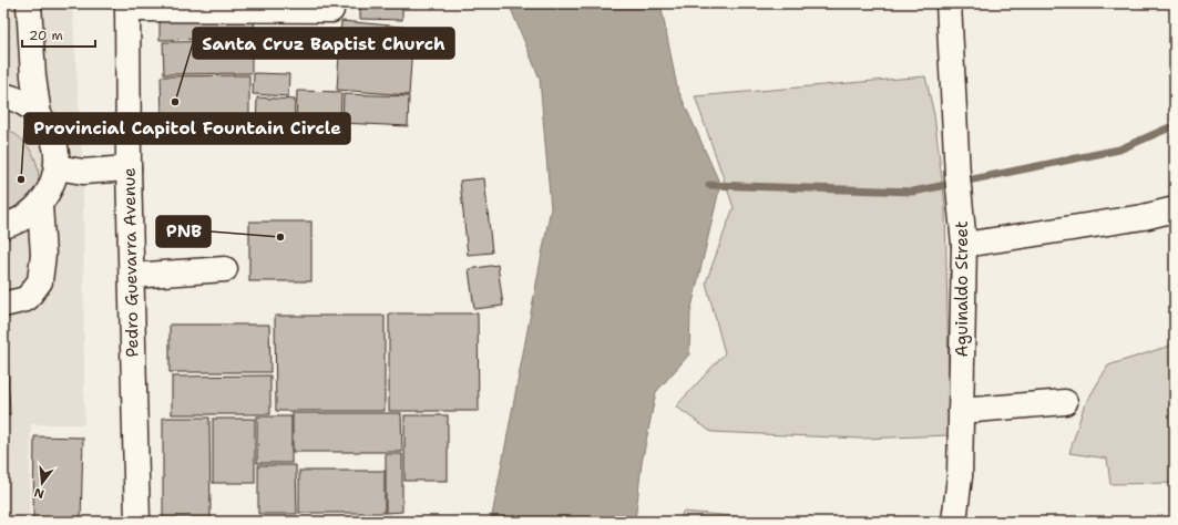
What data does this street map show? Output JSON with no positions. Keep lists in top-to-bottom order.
{
  "streets": {
    "street": ["Pedro Guevarra Avenue", "Aguinaldo Street"]
  },
  "places": ["Santa Cruz Baptist Church", "Provincial Capitol Fountain Circle", "PNB"],
  "scale_bar": "20 m",
  "north": "bottom"
}
